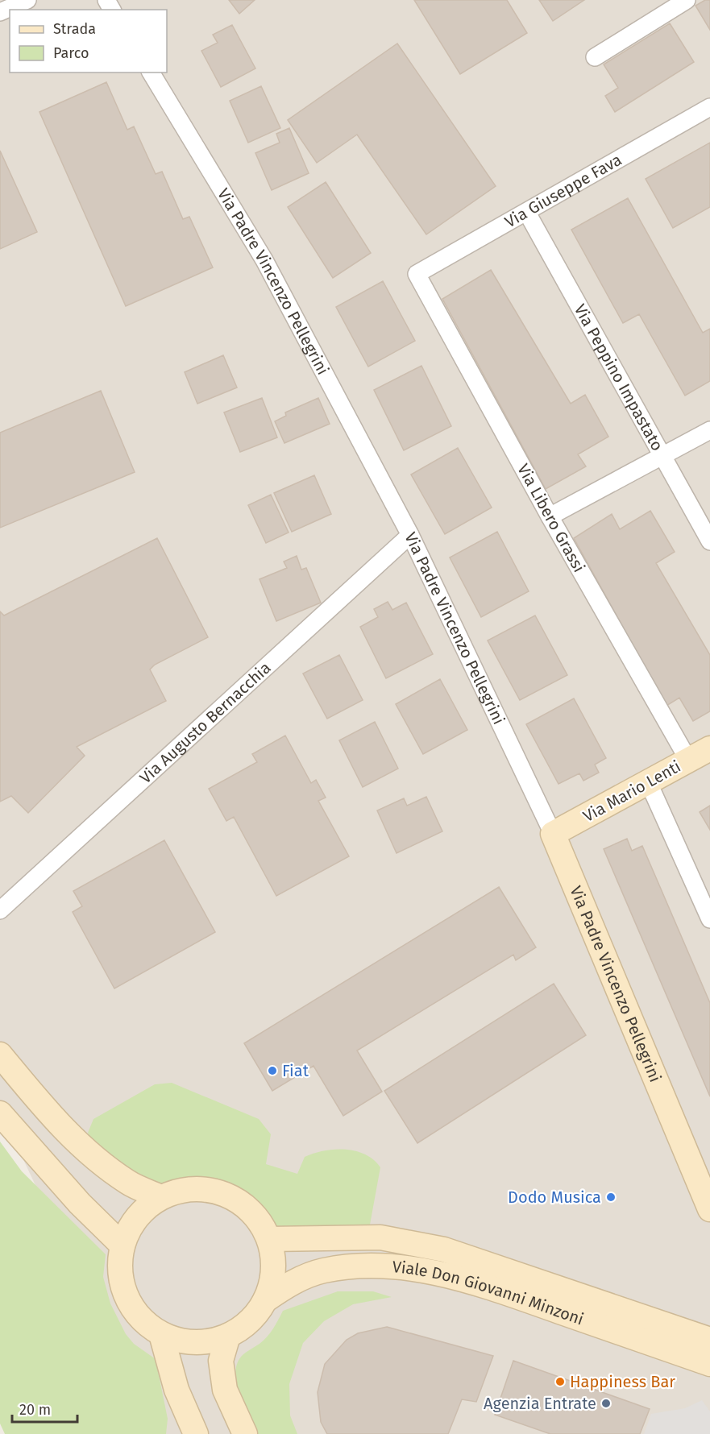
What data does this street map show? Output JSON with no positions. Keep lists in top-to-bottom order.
{
  "streets": {
    "main road": ["Via Padre Vincenzo Pellegrini", "Via Mario Lenti", "Viale Don Giovanni Minzoni"],
    "street": [
      "Via Giuseppe Fava",
      "Via Peppino Impastato",
      "Via Libero Grassi",
      "Via Augusto Bernacchia"
    ]
  },
  "crossings": [
    ["Via Giuseppe Fava", "Via Peppino Impastato"],
    ["Via Giuseppe Fava", "Via Libero Grassi"],
    ["Via Padre Vincenzo Pellegrini", "Via Augusto Bernacchia"],
    ["Via Padre Vincenzo Pellegrini", "Via Mario Lenti"],
    ["Via Libero Grassi", "Via Mario Lenti"]
  ],
  "places": [
    "Fiat",
    "Dodo Musica",
    "Happiness Bar",
    "Agenzia Entrate"
  ],
  "legend": ["Strada", "Parco"],
  "scale_bar": "20 m"
}
